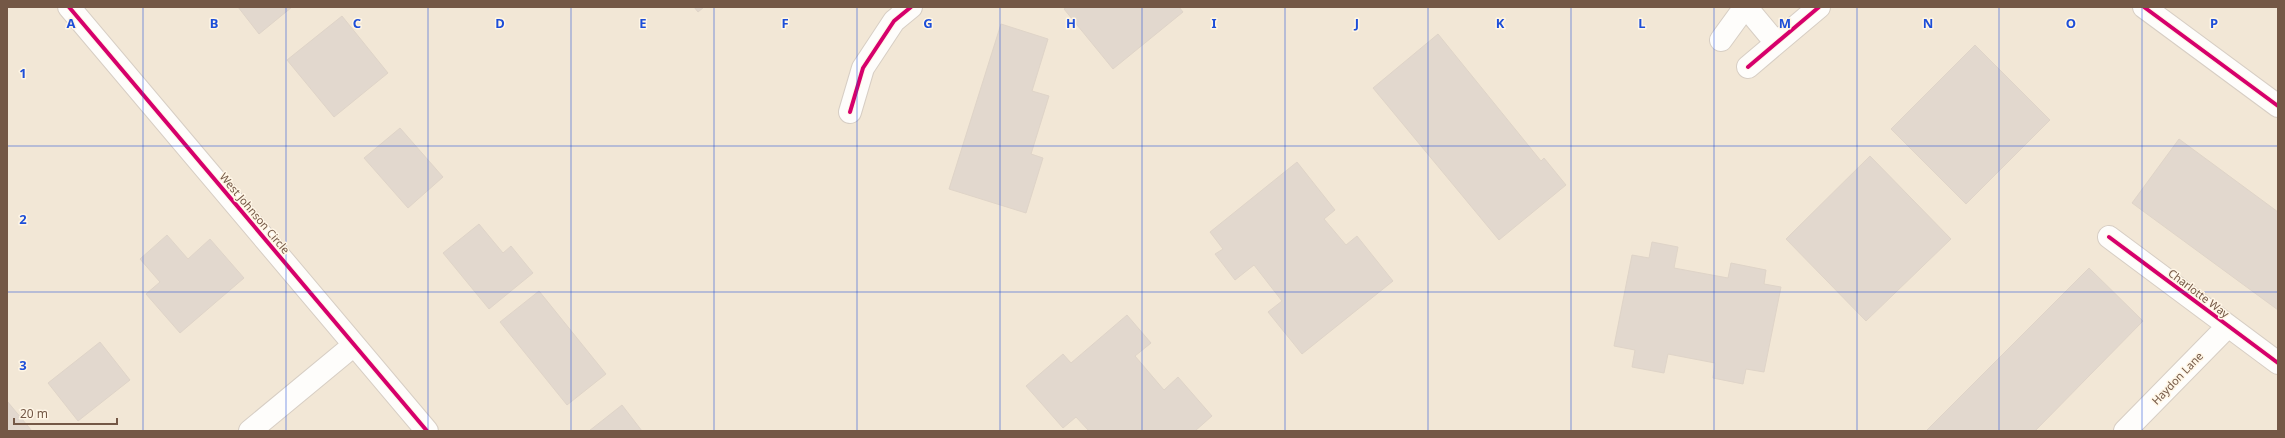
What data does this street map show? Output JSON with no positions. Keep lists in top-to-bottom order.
{
  "streets": {
    "street": ["West Johnson Circle", "Charlotte Way", "Haydon Lane"]
  },
  "crossings": [
    ["Charlotte Way", "Haydon Lane"]
  ],
  "scale_bar": "20 m",
  "grid": {
    "columns": [
      "A",
      "B",
      "C",
      "D",
      "E",
      "F",
      "G",
      "H",
      "I",
      "J",
      "K",
      "L",
      "M",
      "N",
      "O",
      "P"
    ],
    "rows": ["1", "2", "3"]
  }
}
